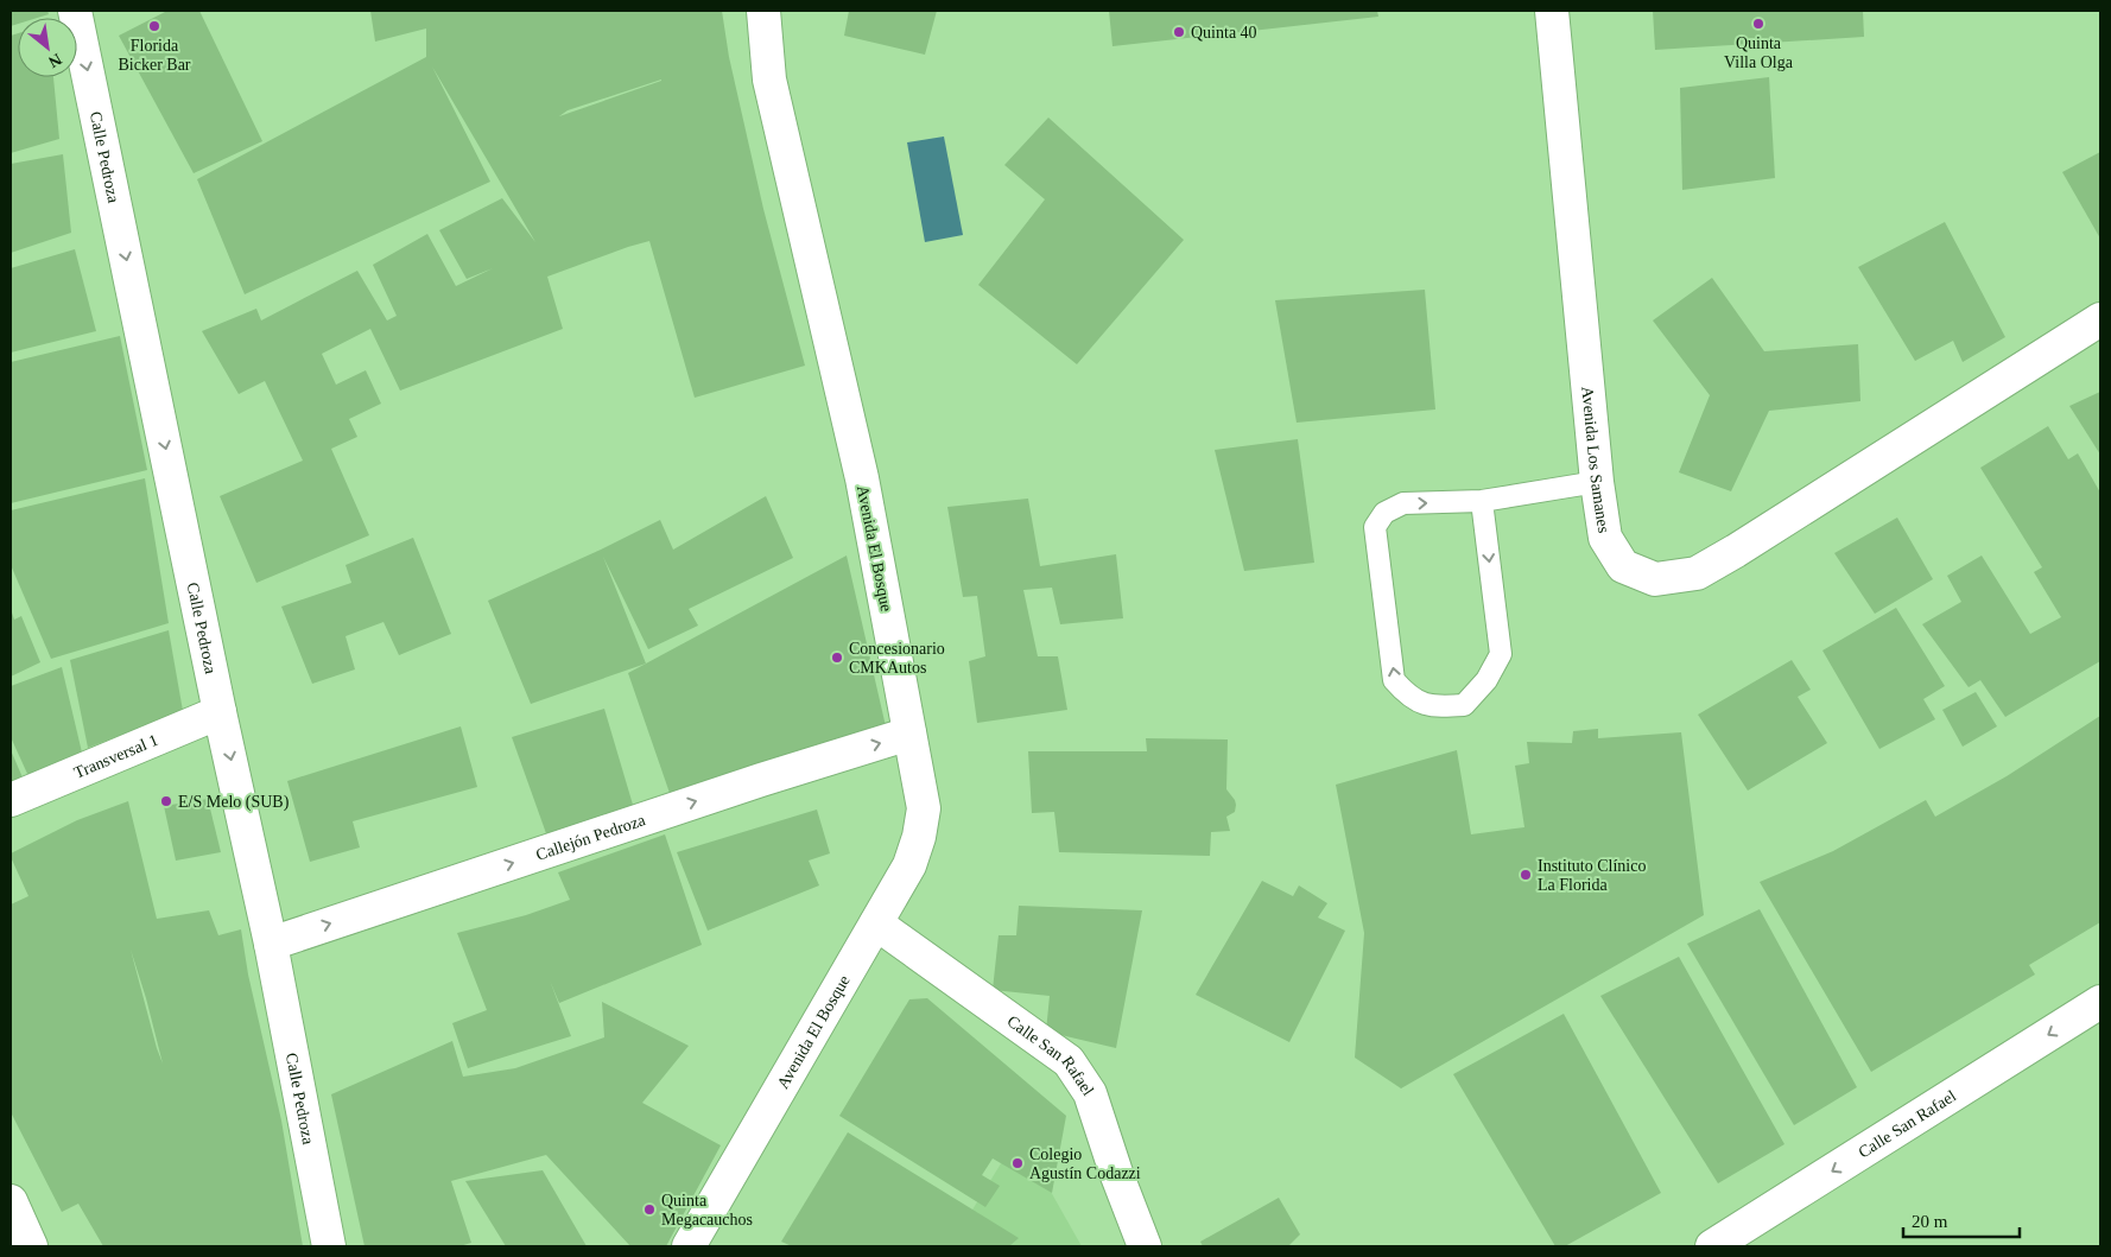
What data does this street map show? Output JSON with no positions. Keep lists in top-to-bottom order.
{
  "streets": {
    "street": [
      "Calle Pedroza",
      "Avenida Los Samanes",
      "Avenida El Bosque",
      "Transversal 1",
      "Callejón Pedroza",
      "Calle San Rafael"
    ]
  },
  "crossings": [
    ["Calle Pedroza", "Transversal 1"],
    ["Calle Pedroza", "Callejón Pedroza"],
    ["Avenida El Bosque", "Callejón Pedroza"],
    ["Avenida El Bosque", "Calle San Rafael"]
  ],
  "one_way": ["Calle Pedroza", "Callejón Pedroza", "Calle San Rafael"],
  "places": [
    "Quinta Villa Olga",
    "Florida Bicker Bar",
    "Quinta 40",
    "Concesionario CMKAutos",
    "E/S Melo (SUB)",
    "Instituto Clínico La Florida",
    "Colegio Agustín Codazzi",
    "Quinta Megacauchos"
  ],
  "scale_bar": "20 m",
  "north": "bottom right"
}
